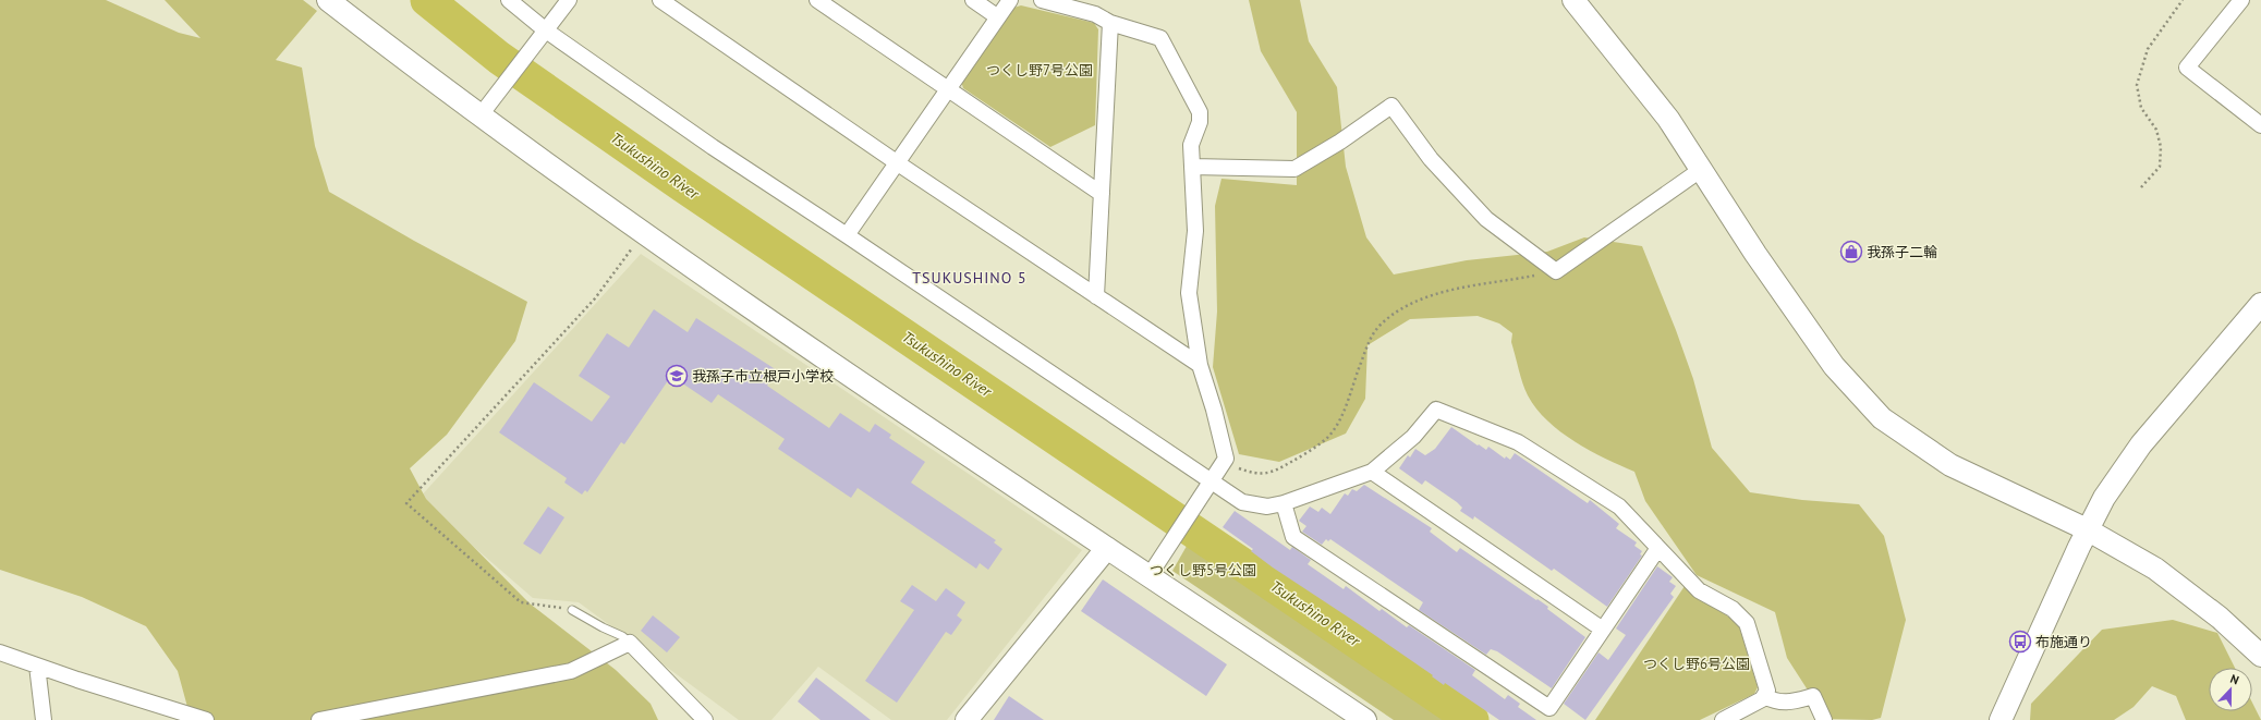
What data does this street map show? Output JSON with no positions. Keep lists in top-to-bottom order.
{
  "districts": ["TSUKUSHINO 5"],
  "water": ["Tsukushino River"],
  "parks": ["つくし野7号公園", "つくし野5号公園", "つくし野6号公園"],
  "places": {
    "shop": ["我孫子二輪"],
    "school or university": ["我孫子市立根戸小学校"],
    "bus stop": ["布施通り"]
  },
  "north": "top"
}
